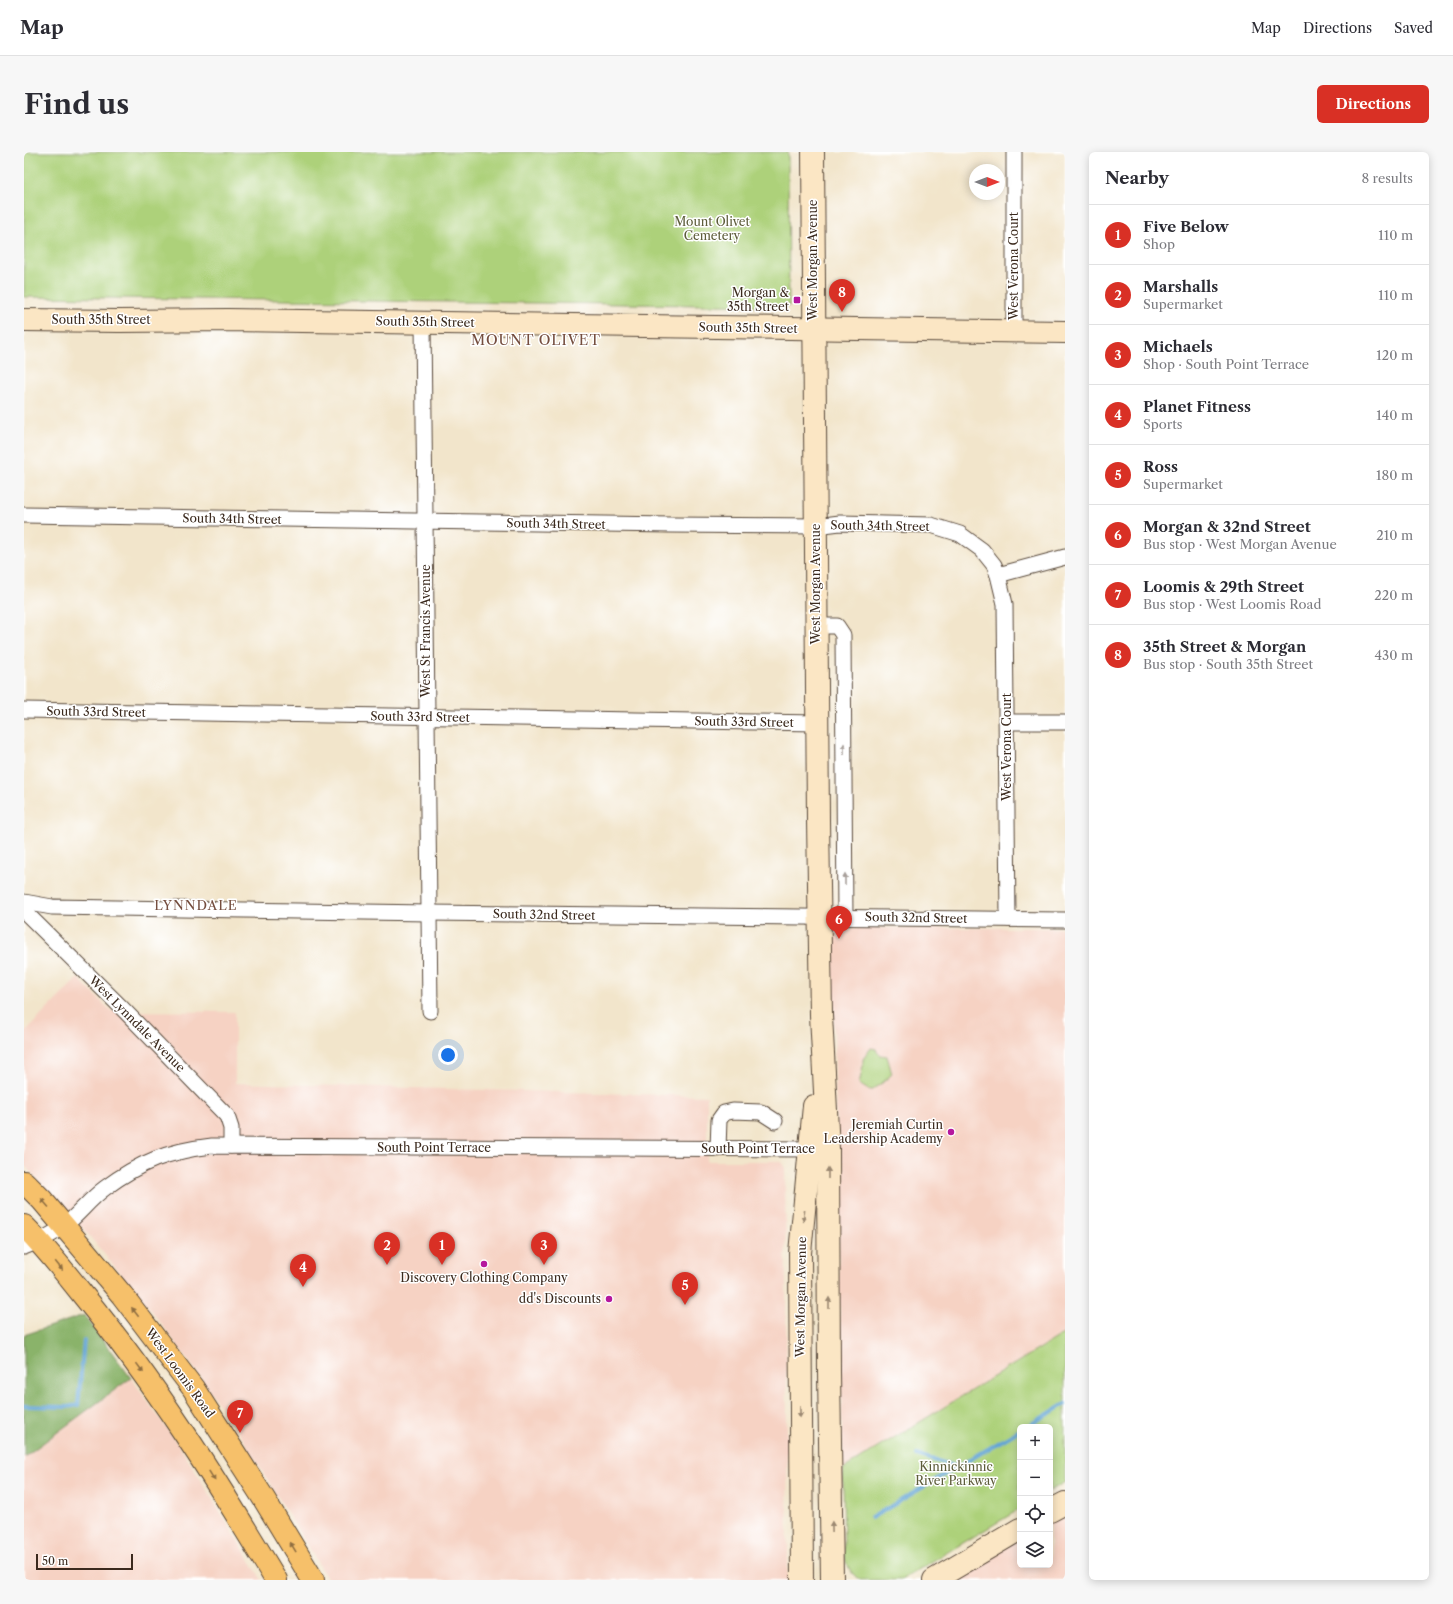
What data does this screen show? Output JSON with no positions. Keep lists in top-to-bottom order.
{
  "streets": {
    "main road": ["West Loomis Road"],
    "street": [
      "West Morgan Avenue",
      "West Verona Court",
      "South 35th Street",
      "South 34th Street",
      "West St Francis Avenue",
      "South 33rd Street",
      "South 32nd Street",
      "West Lynndale Avenue",
      "South Point Terrace"
    ]
  },
  "crossings": [
    ["West Morgan Avenue", "South 35th Street"],
    ["West Morgan Avenue", "South 34th Street"],
    ["West Morgan Avenue", "South 33rd Street"],
    ["West Morgan Avenue", "South 32nd Street"],
    ["West Morgan Avenue", "South Point Terrace"],
    ["West Verona Court", "South 35th Street"],
    ["West Verona Court", "South 34th Street"],
    ["West Verona Court", "South 32nd Street"],
    ["South 35th Street", "West St Francis Avenue"],
    ["South 34th Street", "West St Francis Avenue"],
    ["West St Francis Avenue", "South 33rd Street"],
    ["West St Francis Avenue", "South 32nd Street"],
    ["West Lynndale Avenue", "South Point Terrace"],
    ["South Point Terrace", "West Loomis Road"]
  ],
  "districts": ["MOUNT OLIVET", "LYNNDALE"],
  "parks": ["Mount Olivet Cemetery", "Kinnickinnic River Parkway"],
  "places": {
    "transit": ["Morgan & 35th Street"],
    "other": ["Jeremiah Curtin Leadership Academy", "Discovery Clothing Company", "dd's Discounts"]
  },
  "scale_bar": "50 m",
  "north": "right",
  "page": {
    "header": "Map",
    "nav": ["Map", "Directions", "Saved"],
    "buttons": "Directions",
    "title": "Find us",
    "heading": ["Nearby", "8 results"],
    "list": [
      {
        "mark": "1",
        "name": "Five Below",
        "note": "Shop",
        "value": "110 m"
      },
      {
        "mark": "2",
        "name": "Marshalls",
        "note": "Supermarket",
        "value": "110 m"
      },
      {
        "mark": "3",
        "name": "Michaels",
        "note": "Shop · South Point Terrace",
        "value": "120 m"
      },
      {
        "mark": "4",
        "name": "Planet Fitness",
        "note": "Sports",
        "value": "140 m"
      },
      {
        "mark": "5",
        "name": "Ross",
        "note": "Supermarket",
        "value": "180 m"
      },
      {
        "mark": "6",
        "name": "Morgan & 32nd Street",
        "note": "Bus stop · West Morgan Avenue",
        "value": "210 m"
      },
      {
        "mark": "7",
        "name": "Loomis & 29th Street",
        "note": "Bus stop · West Loomis Road",
        "value": "220 m"
      },
      {
        "mark": "8",
        "name": "35th Street & Morgan",
        "note": "Bus stop · South 35th Street",
        "value": "430 m"
      }
    ],
    "pins": [
      "8",
      "6",
      "1",
      "2",
      "3",
      "4",
      "5",
      "7"
    ],
    "map_buttons": ["+", "−"],
    "scale": "50 m"
  }
}
